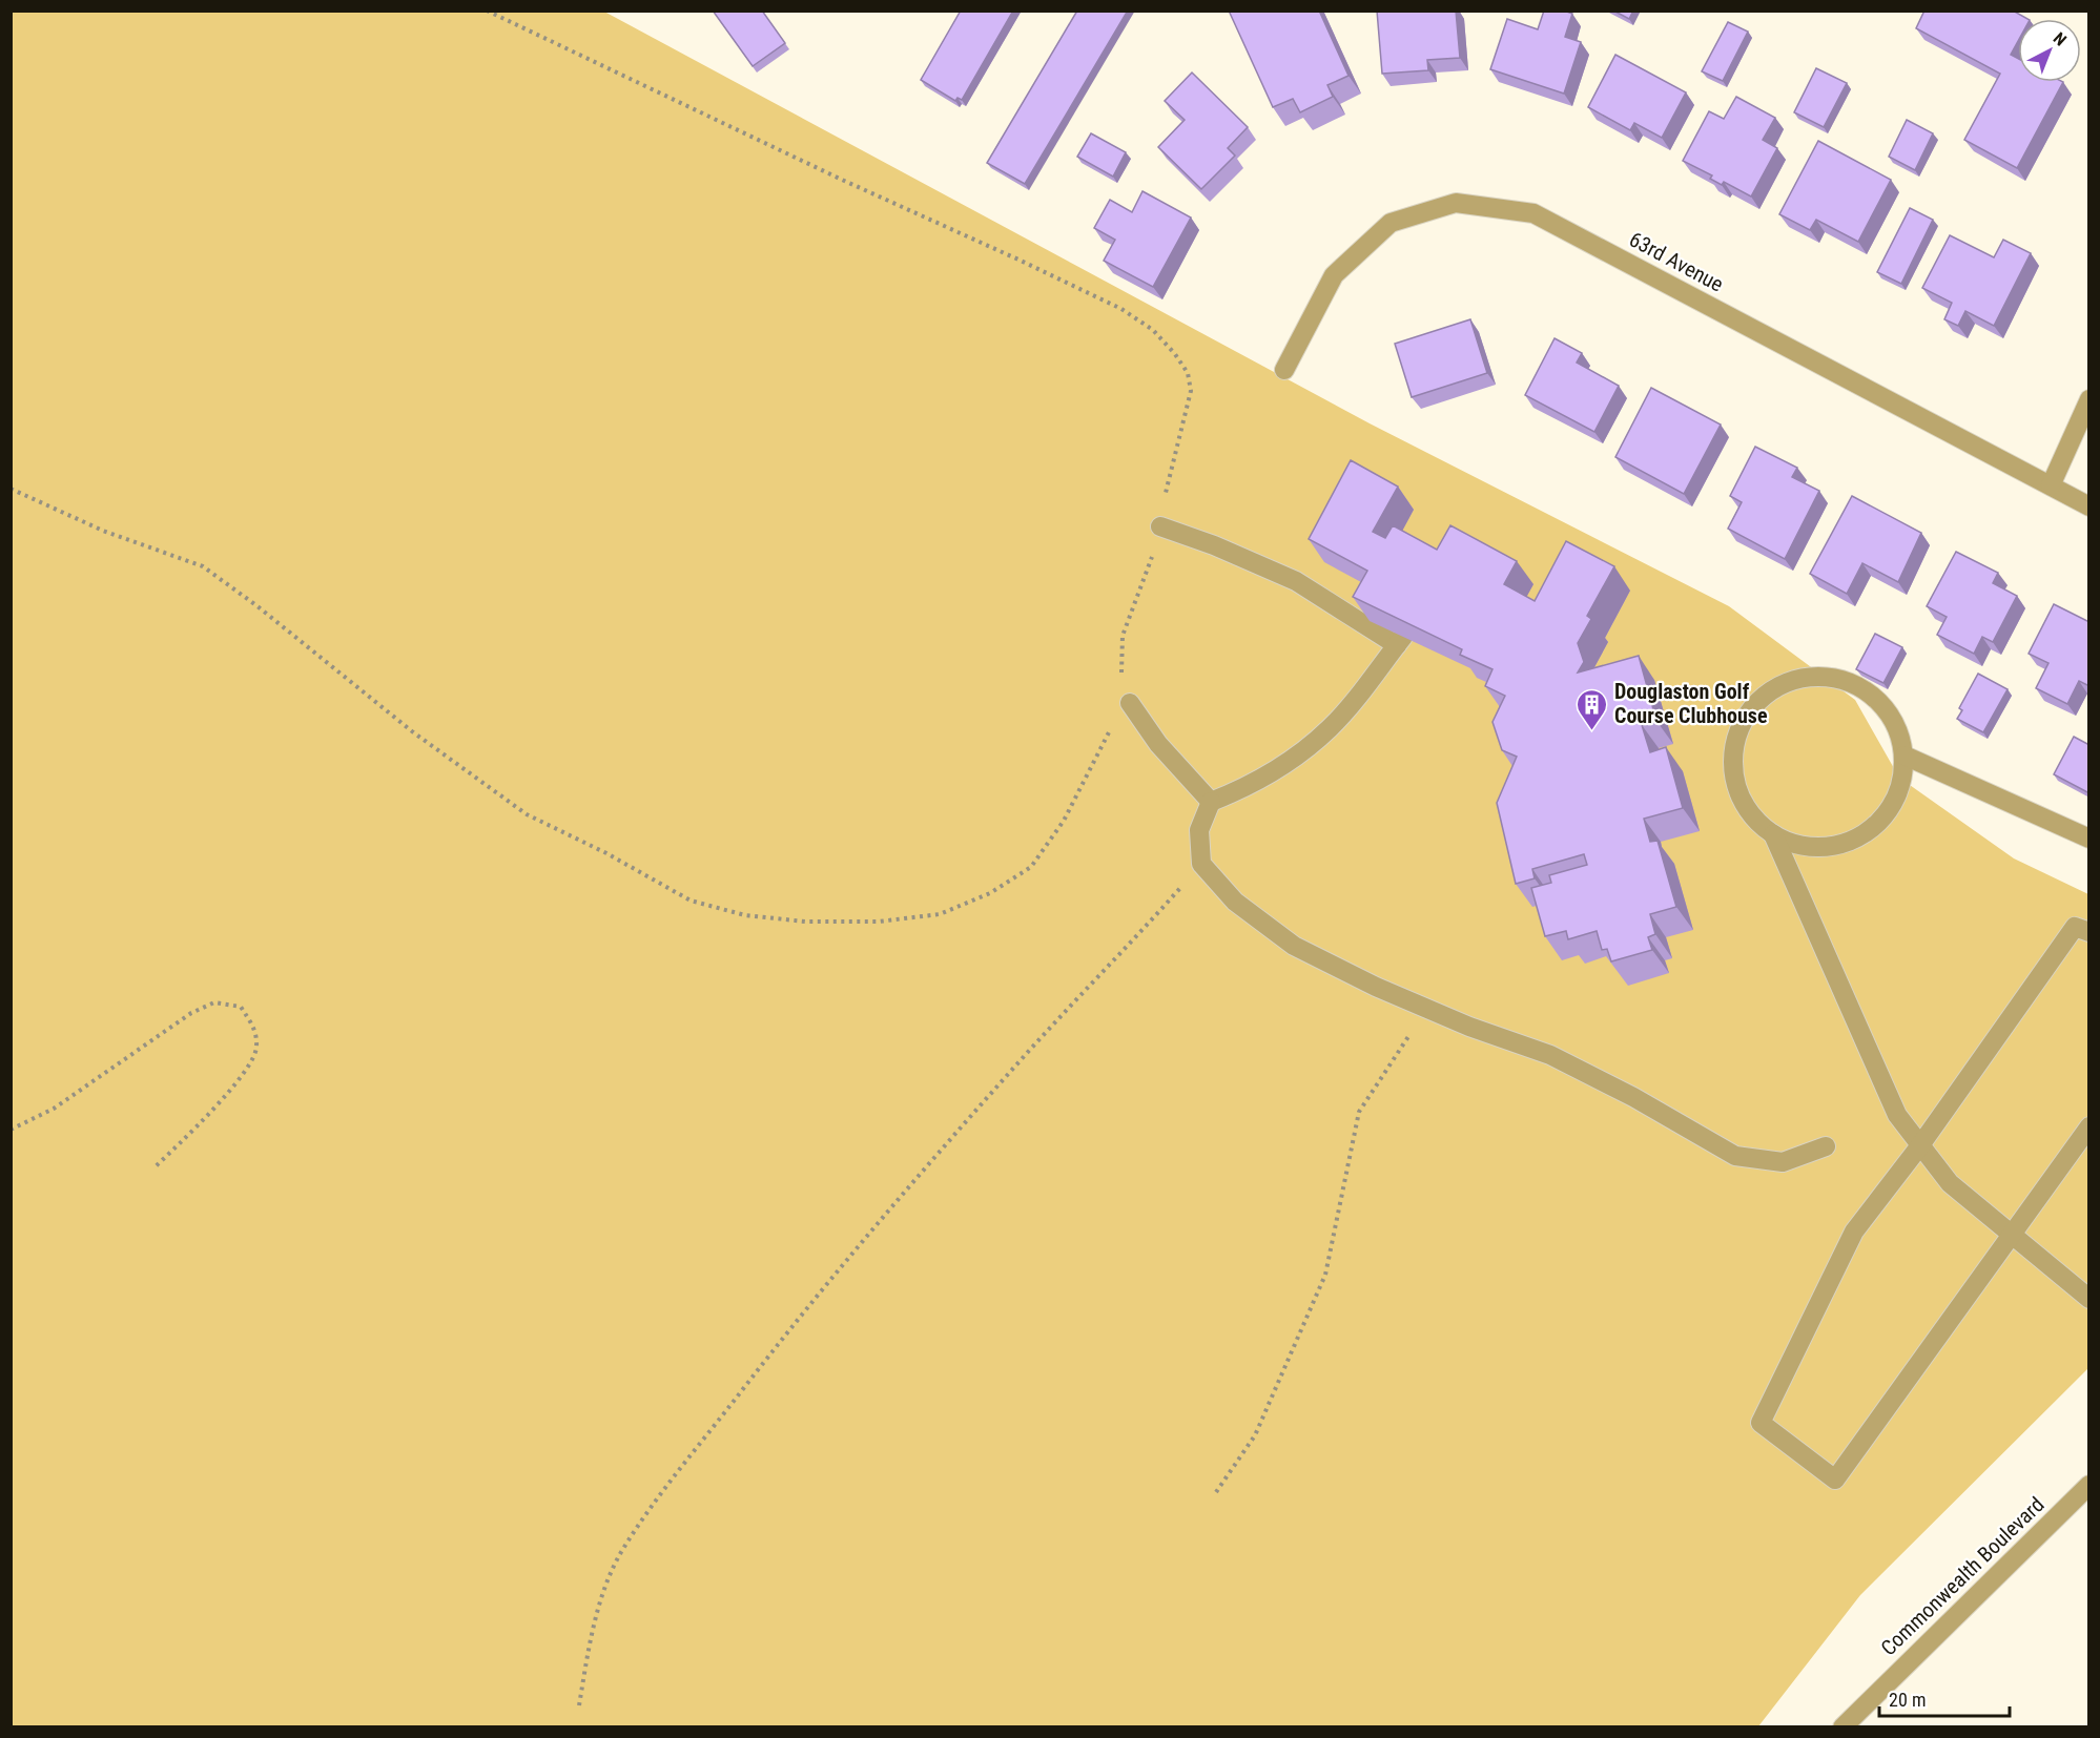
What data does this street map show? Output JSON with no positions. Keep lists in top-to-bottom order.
{
  "streets": {
    "street": ["63rd Avenue", "Commonwealth Boulevard"]
  },
  "places": {
    "building": ["Douglaston Golf Course Clubhouse"]
  },
  "scale_bar": "20 m",
  "north": "top right"
}
